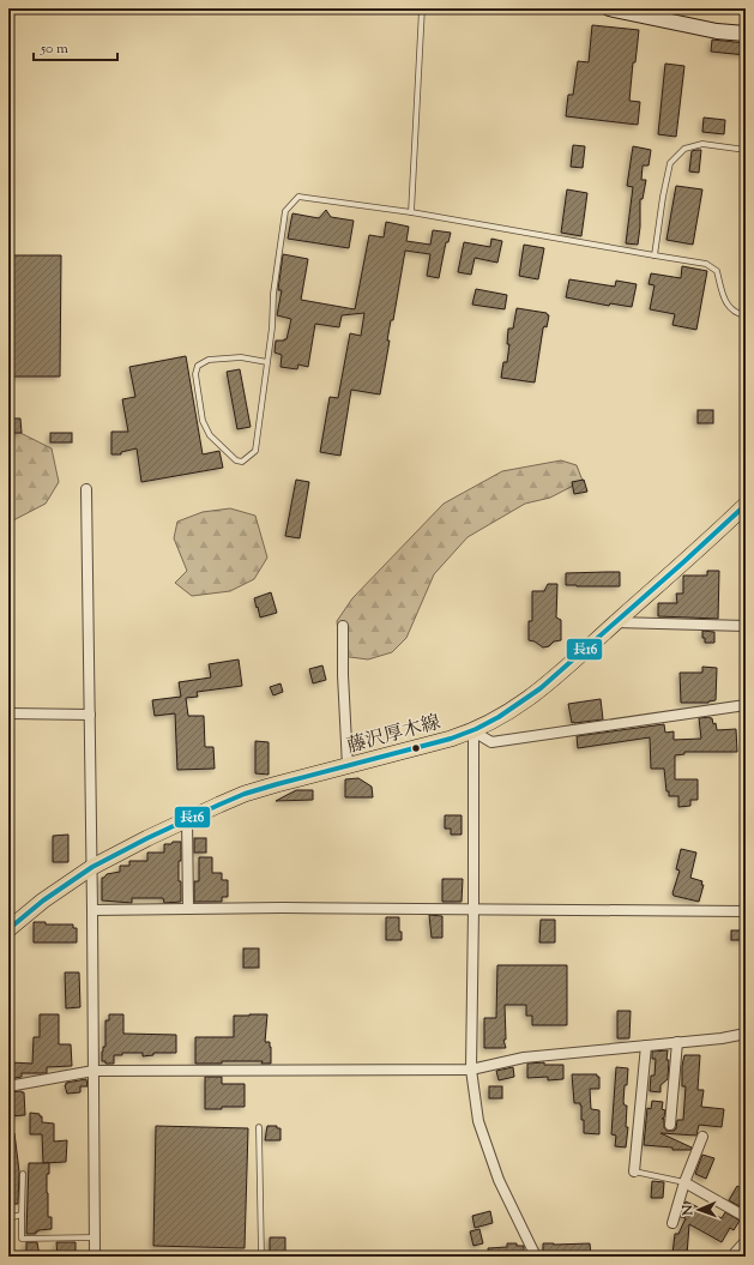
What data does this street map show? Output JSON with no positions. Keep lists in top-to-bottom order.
{
  "streets": {
    "main road": ["藤沢厚木線"]
  },
  "lines": ["transit line 長16"],
  "scale_bar": "50 m",
  "north": "left"
}
